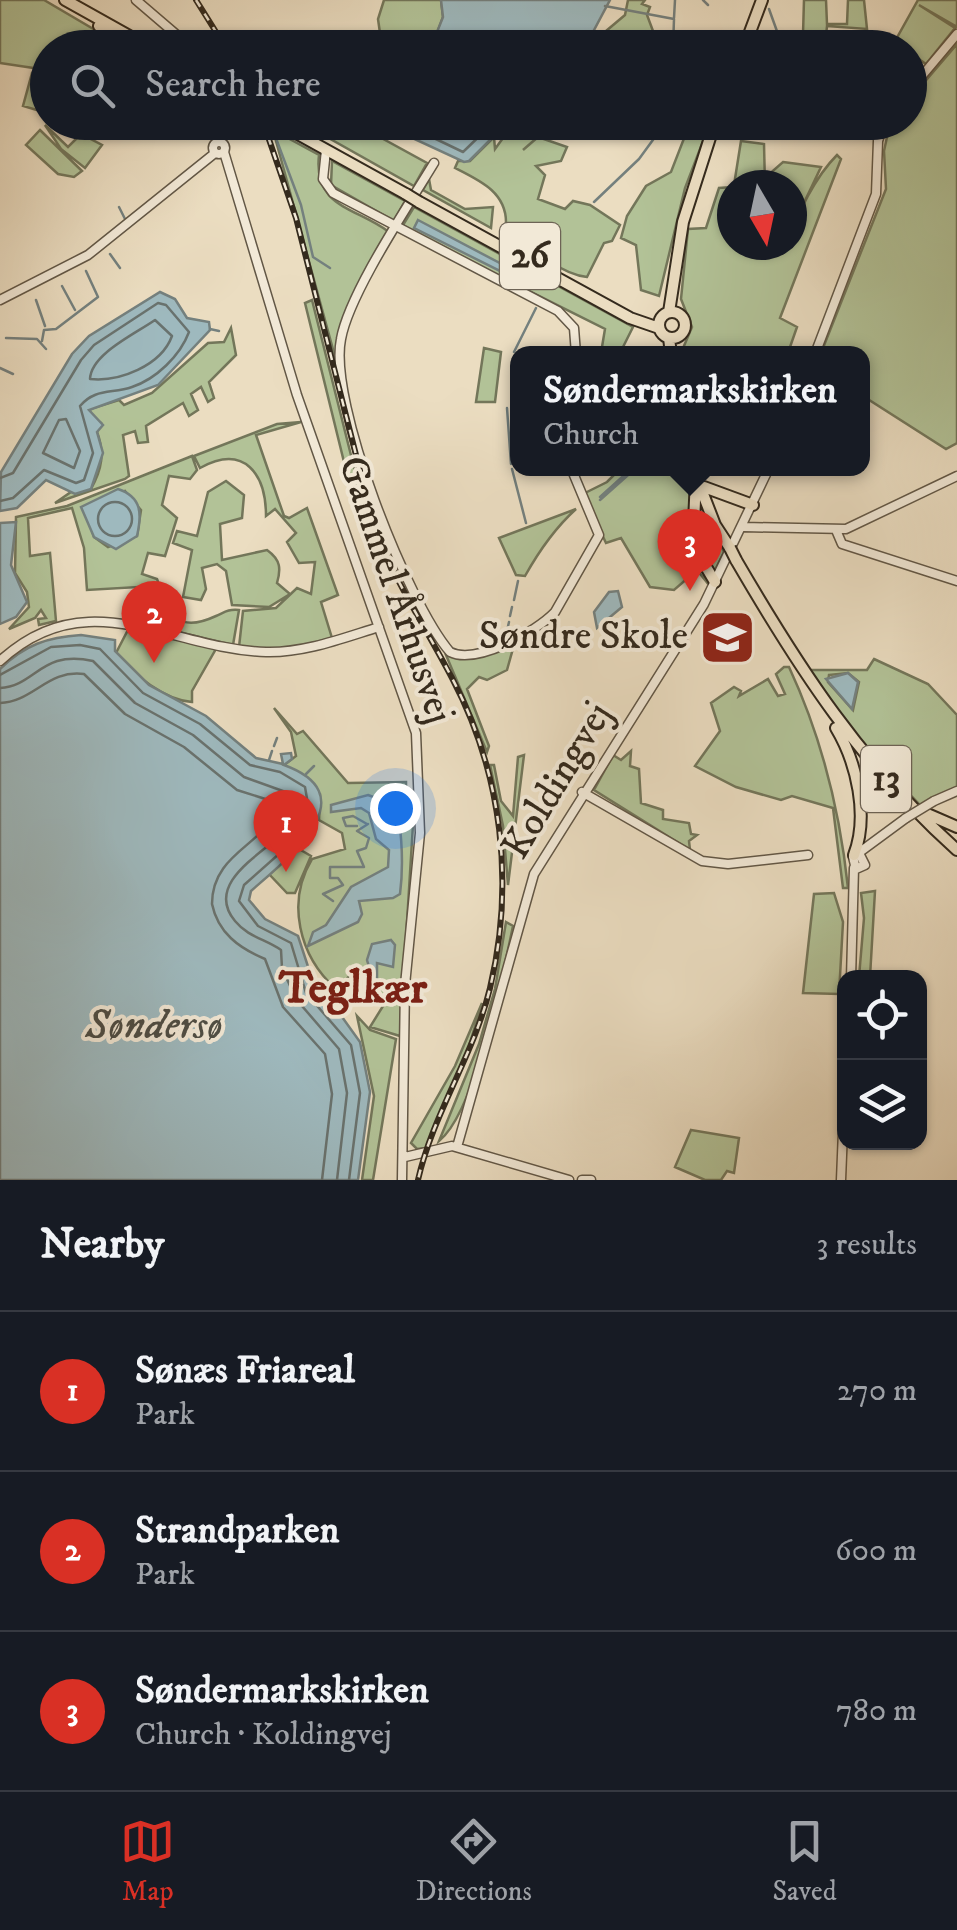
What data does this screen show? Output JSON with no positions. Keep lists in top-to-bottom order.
{
  "streets": {
    "main road": ["26", "13"],
    "street": ["Gammel Århusvej", "Koldingvej"]
  },
  "districts": ["Teglkær"],
  "water": ["Søndersø"],
  "places": {
    "school or university": ["Søndre Skole"]
  },
  "north": "bottom",
  "page": {
    "search": "Search here",
    "popup": ["Søndermarkskirken", "Church"],
    "pins": ["3", "2", "1"],
    "heading": ["Nearby", "3 results"],
    "list": [
      {
        "mark": "1",
        "name": "Sønæs Friareal",
        "note": "Park",
        "value": "270 m"
      },
      {
        "mark": "2",
        "name": "Strandparken",
        "note": "Park",
        "value": "600 m"
      },
      {
        "mark": "3",
        "name": "Søndermarkskirken",
        "note": "Church · Koldingvej",
        "value": "780 m"
      }
    ],
    "nav": ["Map", "Directions", "Saved"]
  }
}
